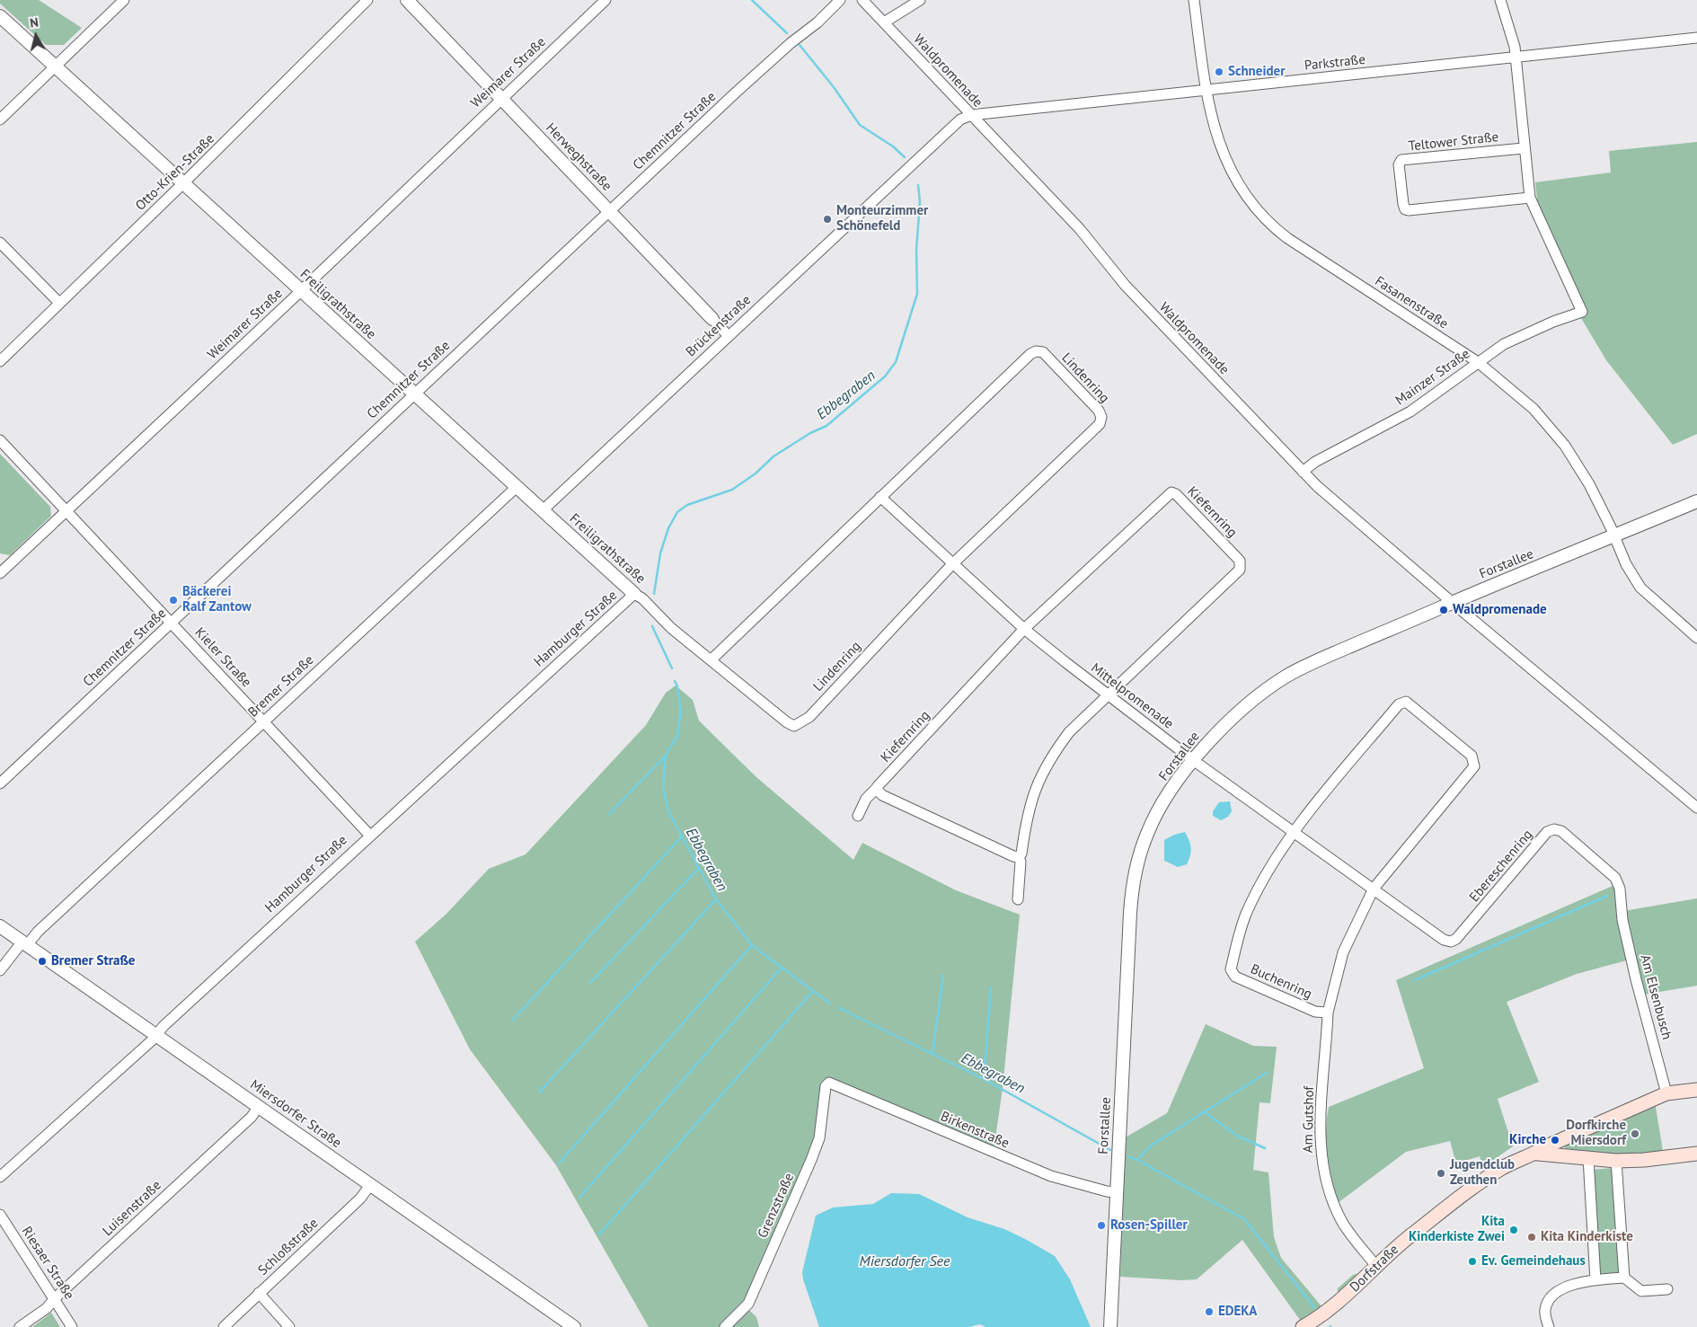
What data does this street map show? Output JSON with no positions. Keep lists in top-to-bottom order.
{
  "streets": {
    "main road": ["Dorfstraße"],
    "street": [
      "Parkstraße",
      "Waldpromenade",
      "Weimarer Straße",
      "Chemnitzer Straße",
      "Teltower Straße",
      "Herweghstraße",
      "Otto-Krien-Straße",
      "Fasanenstraße",
      "Freiligrathstraße",
      "Brückenstraße",
      "Mainzer Straße",
      "Lindenring",
      "Kiefernring",
      "Forstallee",
      "Hamburger Straße",
      "Kieler Straße",
      "Bremer Straße",
      "Mittelpromenade",
      "Ebereschenring",
      "Buchenring",
      "Am Elsenbusch",
      "Miersdorfer Straße",
      "Am Gutshof",
      "Birkenstraße",
      "Grenzstraße",
      "Luisenstraße",
      "Schloßstraße",
      "Riesaer Straße"
    ]
  },
  "crossings": [
    ["Parkstraße", "Waldpromenade"],
    ["Parkstraße", "Fasanenstraße"],
    ["Parkstraße", "Brückenstraße"],
    ["Waldpromenade", "Mainzer Straße"],
    ["Waldpromenade", "Forstallee"],
    ["Weimarer Straße", "Herweghstraße"],
    ["Weimarer Straße", "Freiligrathstraße"],
    ["Weimarer Straße", "Kieler Straße"],
    ["Chemnitzer Straße", "Herweghstraße"],
    ["Chemnitzer Straße", "Freiligrathstraße"],
    ["Chemnitzer Straße", "Kieler Straße"],
    ["Teltower Straße", "Mainzer Straße"],
    ["Herweghstraße", "Brückenstraße"],
    ["Otto-Krien-Straße", "Freiligrathstraße"],
    ["Fasanenstraße", "Mainzer Straße"],
    ["Fasanenstraße", "Forstallee"],
    ["Freiligrathstraße", "Brückenstraße"],
    ["Freiligrathstraße", "Lindenring"],
    ["Freiligrathstraße", "Hamburger Straße"],
    ["Freiligrathstraße", "Bremer Straße"],
    ["Lindenring", "Mittelpromenade"],
    ["Kiefernring", "Mittelpromenade"],
    ["Forstallee", "Mittelpromenade"],
    ["Forstallee", "Birkenstraße"],
    ["Hamburger Straße", "Kieler Straße"],
    ["Hamburger Straße", "Miersdorfer Straße"],
    ["Kieler Straße", "Bremer Straße"],
    ["Bremer Straße", "Miersdorfer Straße"],
    ["Mittelpromenade", "Ebereschenring"],
    ["Mittelpromenade", "Buchenring"],
    ["Ebereschenring", "Am Elsenbusch"],
    ["Buchenring", "Am Gutshof"],
    ["Am Elsenbusch", "Dorfstraße"],
    ["Miersdorfer Straße", "Luisenstraße"],
    ["Miersdorfer Straße", "Schloßstraße"],
    ["Am Gutshof", "Dorfstraße"],
    ["Birkenstraße", "Grenzstraße"],
    ["Luisenstraße", "Riesaer Straße"]
  ],
  "water": ["Ebbegraben", "Miersdorfer See"],
  "places": [
    "Schneider",
    "Monteurzimmer Schönefeld",
    "Bäckerei Ralf Zantow",
    "Waldpromenade",
    "Bremer Straße",
    "Dorfkirche Miersdorf",
    "Kirche",
    "Jugendclub Zeuthen",
    "Rosen-Spiller",
    "Kita Kinderkiste Zwei",
    "Kita Kinderkiste",
    "Ev. Gemeindehaus",
    "EDEKA"
  ],
  "north": "top"
}
